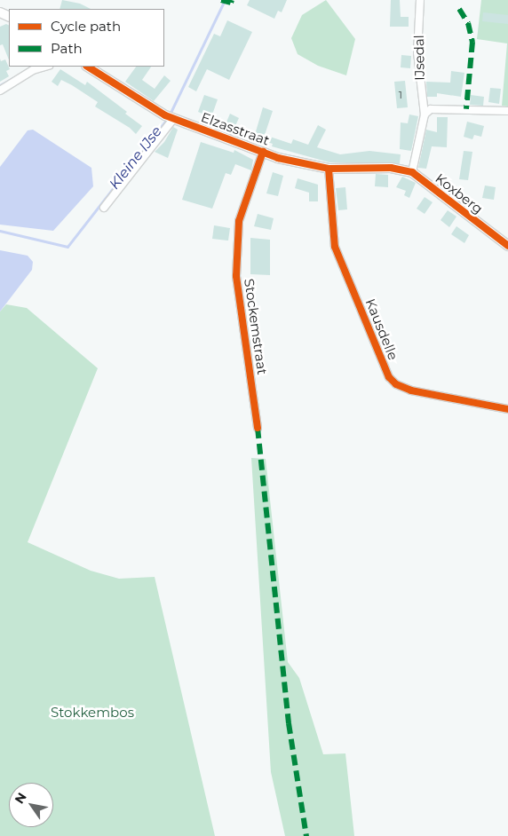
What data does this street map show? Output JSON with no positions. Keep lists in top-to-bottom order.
{
  "streets": {
    "street": [
      "IJsedal",
      "Elzasstraat",
      "Koxberg",
      "Stockemstraat",
      "Kausdelle"
    ]
  },
  "crossings": [
    ["IJsedal", "Koxberg"],
    ["Elzasstraat", "Koxberg"],
    ["Elzasstraat", "Stockemstraat"],
    ["Elzasstraat", "Kausdelle"]
  ],
  "water": ["Kleine IJse"],
  "parks": ["Stokkembos"],
  "house_numbers": ["1"],
  "legend": ["Cycle path", "Path"],
  "north": "top left"
}
